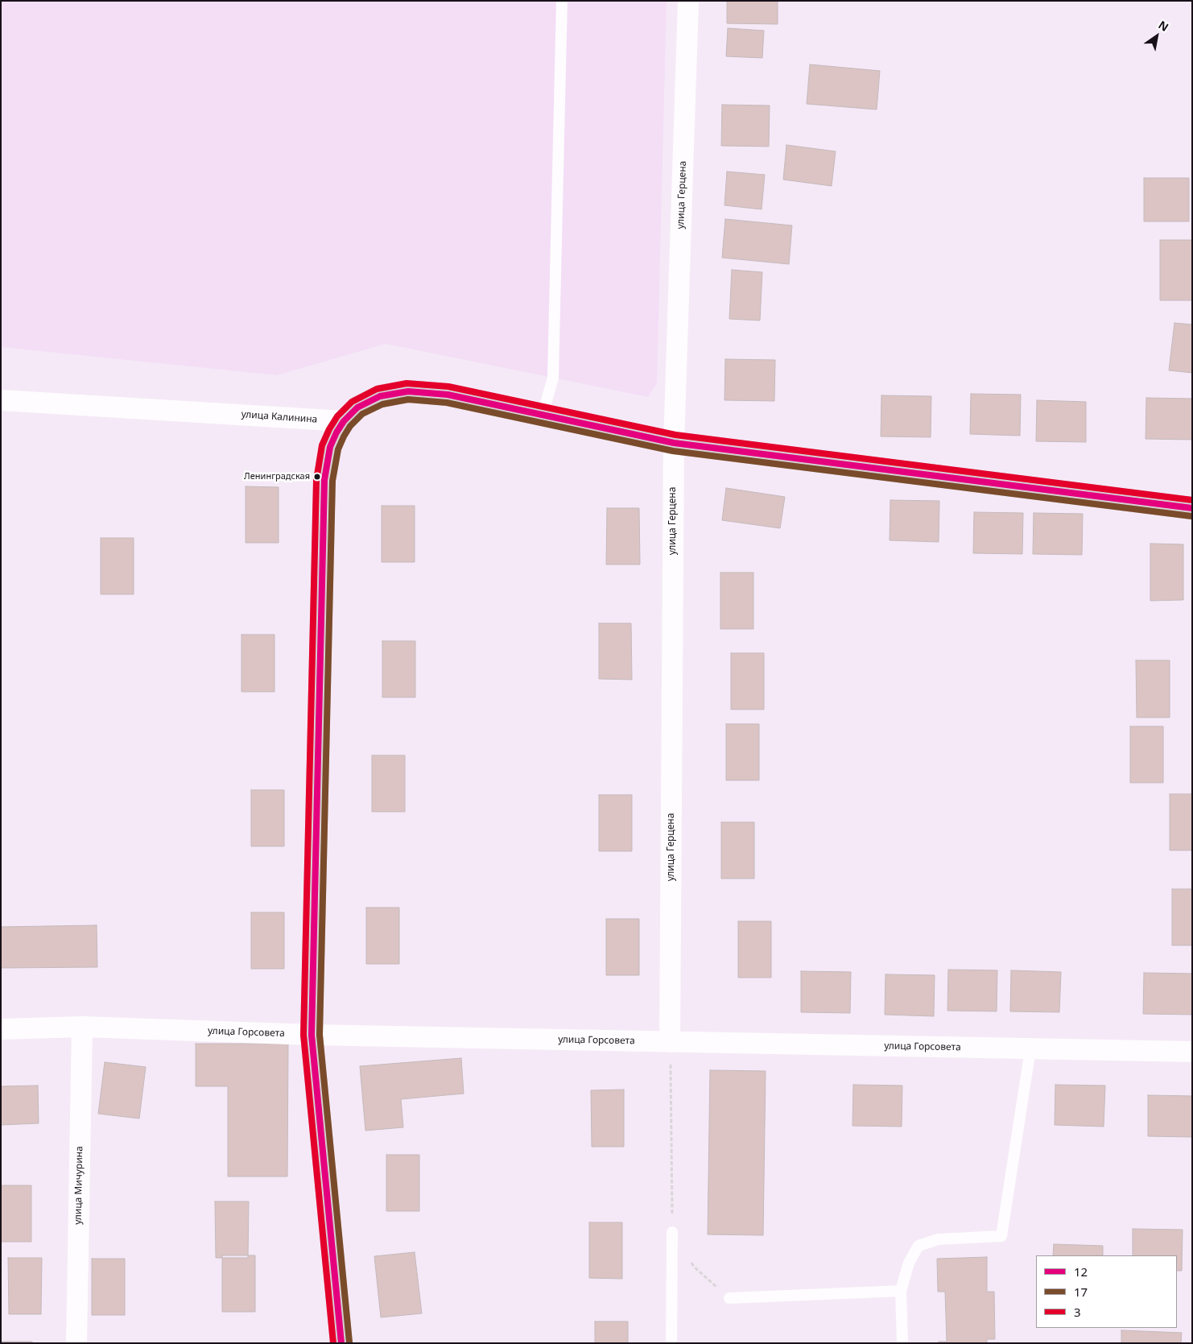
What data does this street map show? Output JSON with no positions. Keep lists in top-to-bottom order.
{
  "streets": {
    "street": [
      "улица Герцена",
      "улица Калинина",
      "улица Горсовета",
      "улица Мичурина"
    ]
  },
  "crossings": [
    ["улица Герцена", "улица Горсовета"],
    ["улица Горсовета", "улица Мичурина"]
  ],
  "places": ["Ленинградская"],
  "lines": ["transit line 3", "transit line 12", "transit line 17"],
  "legend": ["12", "17", "3"],
  "north": "top right"
}
